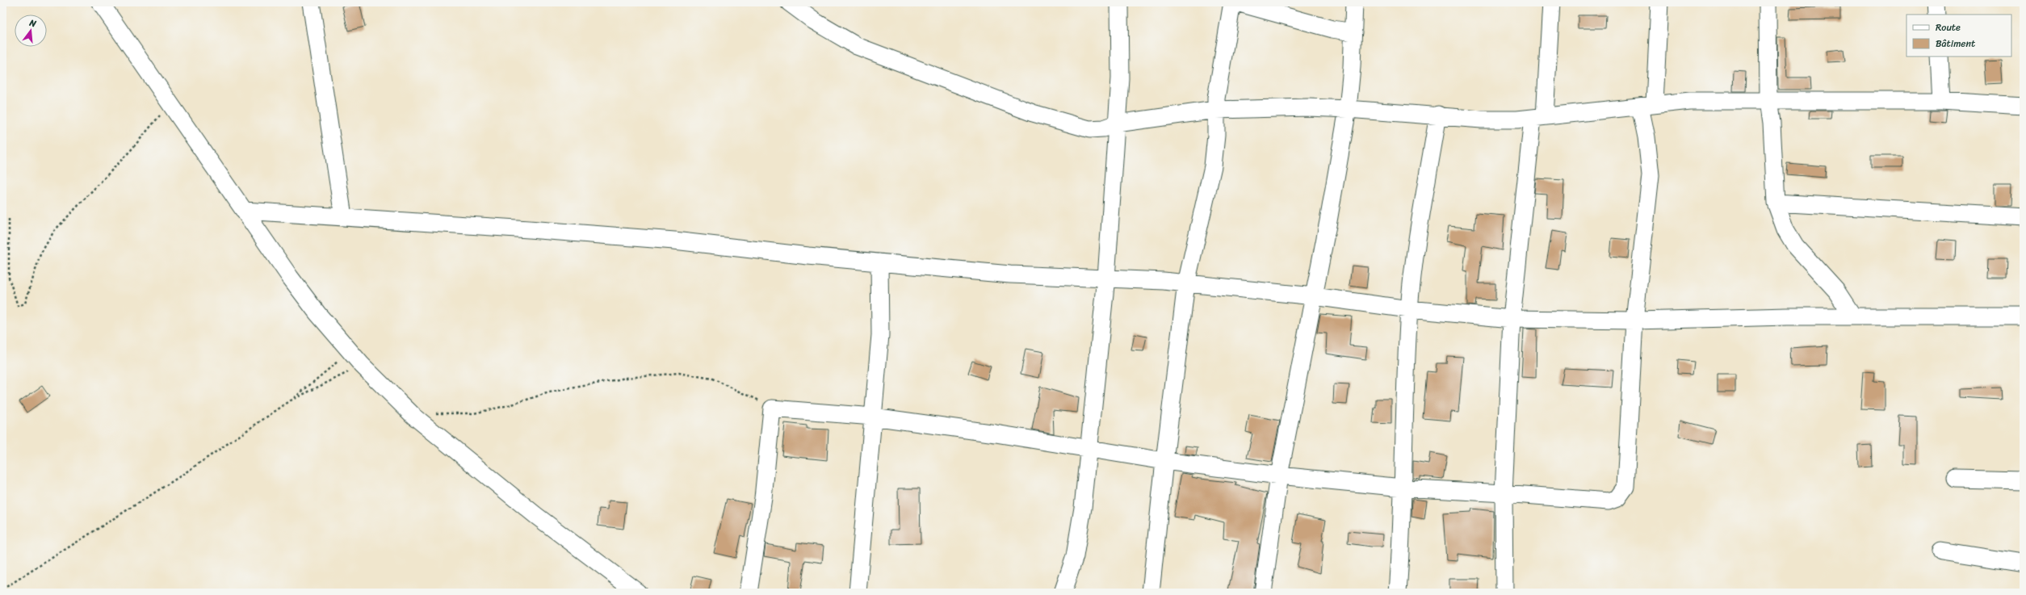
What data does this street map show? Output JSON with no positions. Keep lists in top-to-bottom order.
{
  "legend": ["Route", "Bâtiment"],
  "north": "top"
}
